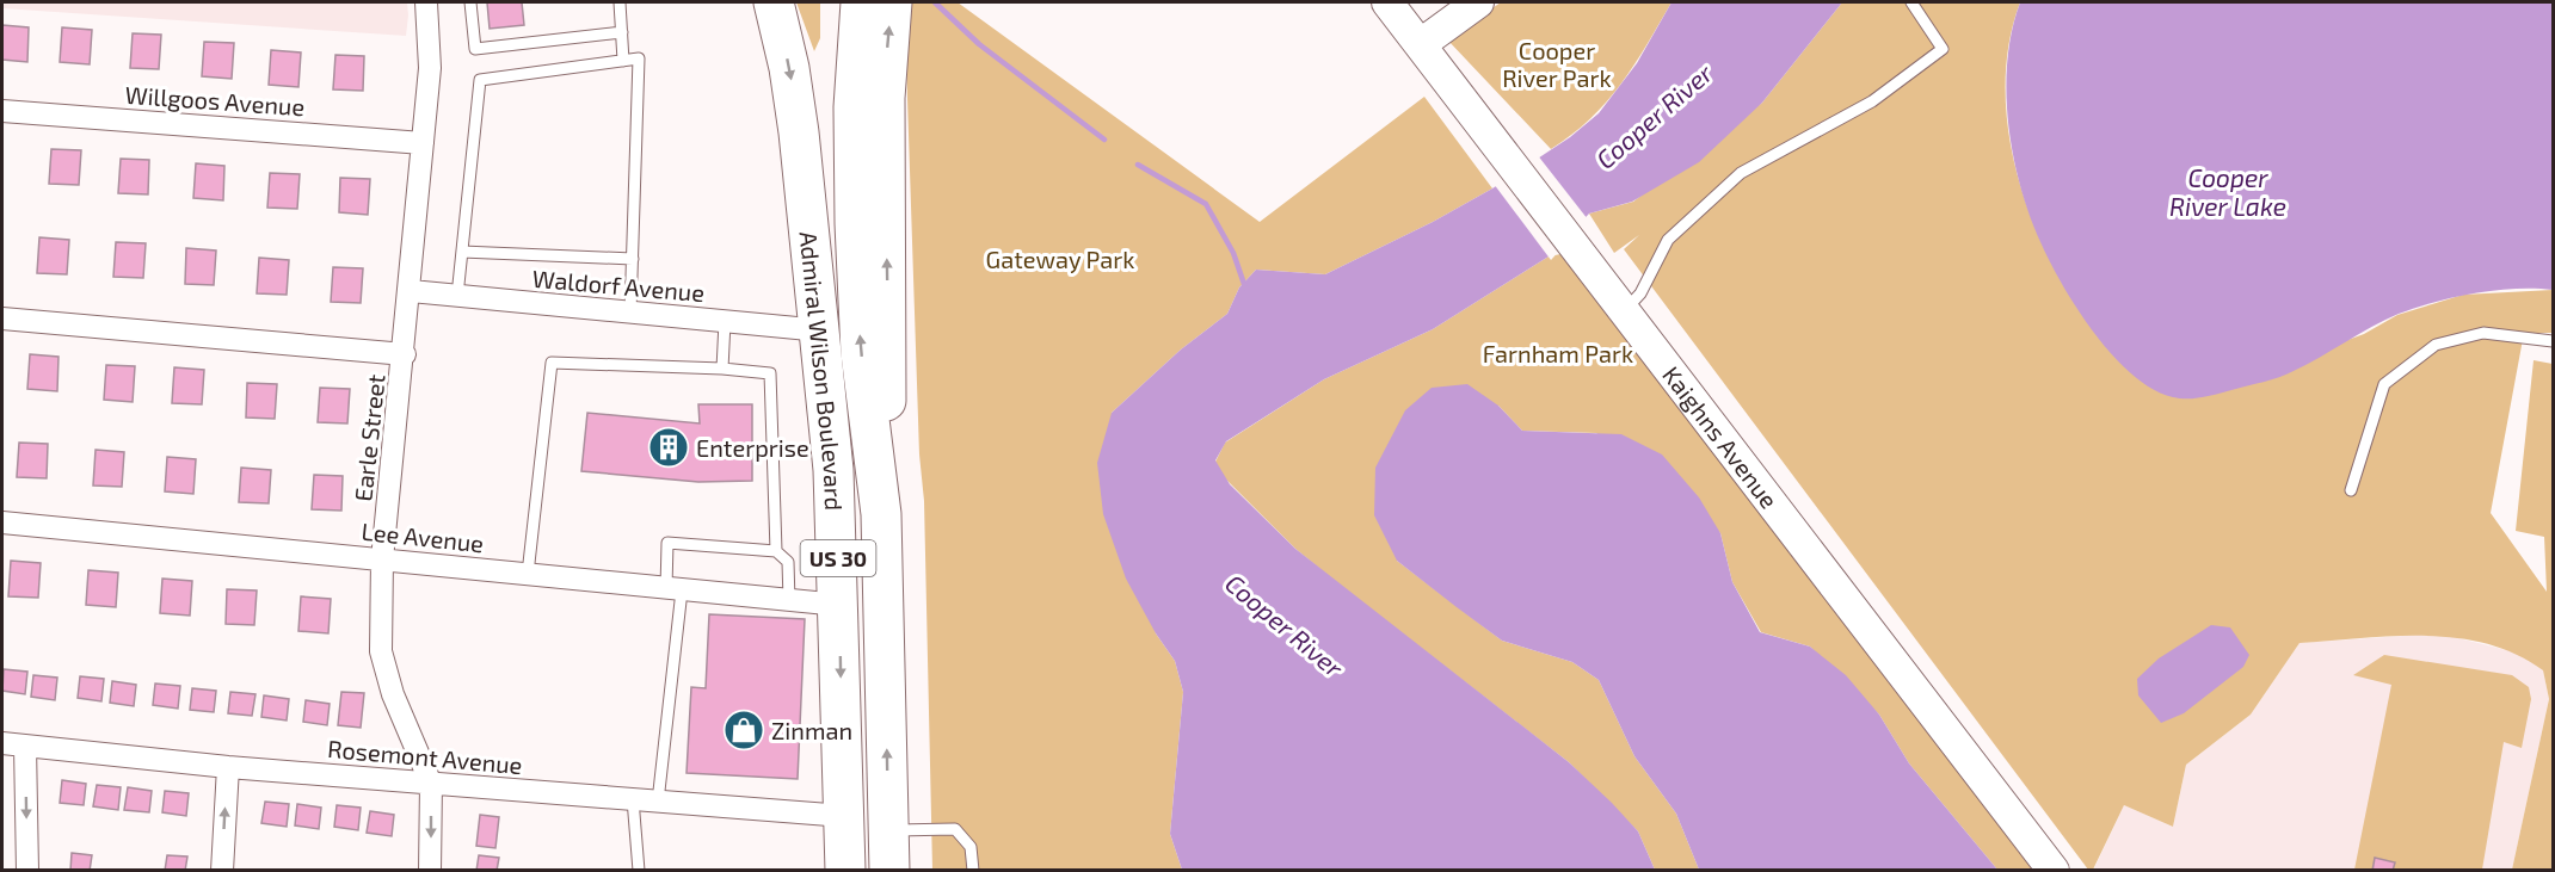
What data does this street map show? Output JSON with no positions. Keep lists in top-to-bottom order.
{
  "streets": {
    "highway": ["Admiral Wilson Boulevard", "US 30"],
    "main road": ["Kaighns Avenue"],
    "street": [
      "Willgoos Avenue",
      "Waldorf Avenue",
      "Earle Street",
      "Lee Avenue",
      "Rosemont Avenue"
    ]
  },
  "crossings": [
    ["Willgoos Avenue", "Earle Street"],
    ["Waldorf Avenue", "Admiral Wilson Boulevard"],
    ["Waldorf Avenue", "Earle Street"],
    ["Admiral Wilson Boulevard", "Lee Avenue"],
    ["Admiral Wilson Boulevard", "Rosemont Avenue"],
    ["Earle Street", "Lee Avenue"],
    ["Earle Street", "Rosemont Avenue"]
  ],
  "water": ["Cooper River", "Cooper River Lake"],
  "parks": ["Cooper River Park", "Gateway Park", "Farnham Park"],
  "places": {
    "building": ["Enterprise"],
    "shop": ["Zinman"]
  }
}
